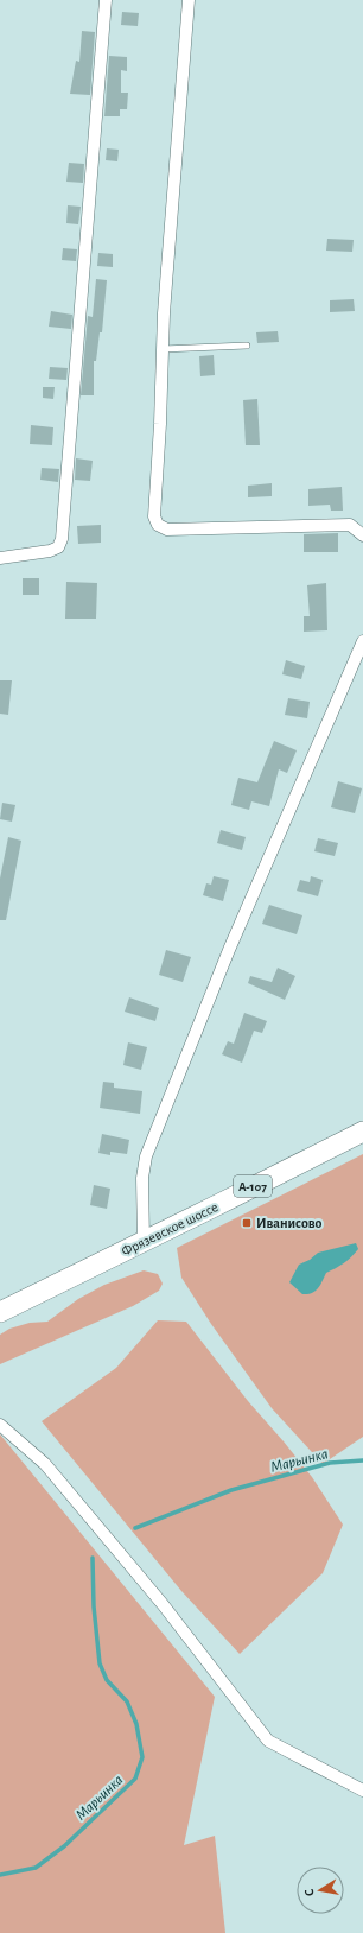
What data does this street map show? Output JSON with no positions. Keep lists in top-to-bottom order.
{
  "streets": {
    "highway": ["А-107", "Фрязевское шоссе"]
  },
  "water": ["Марьинка"],
  "places": {
    "transit": ["Иванисово"]
  },
  "north": "left"
}
